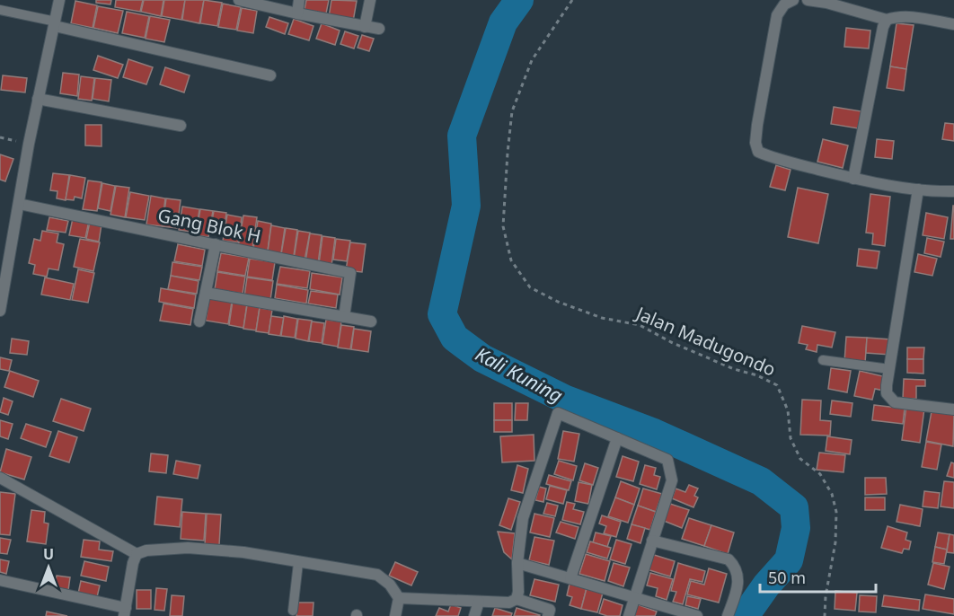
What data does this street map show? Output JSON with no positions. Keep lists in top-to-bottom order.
{
  "streets": {
    "street": ["Gang Blok H"],
    "path": ["Jalan Madugondo"]
  },
  "water": ["Kali Kuning"],
  "scale_bar": "50 m",
  "north": "top"
}
